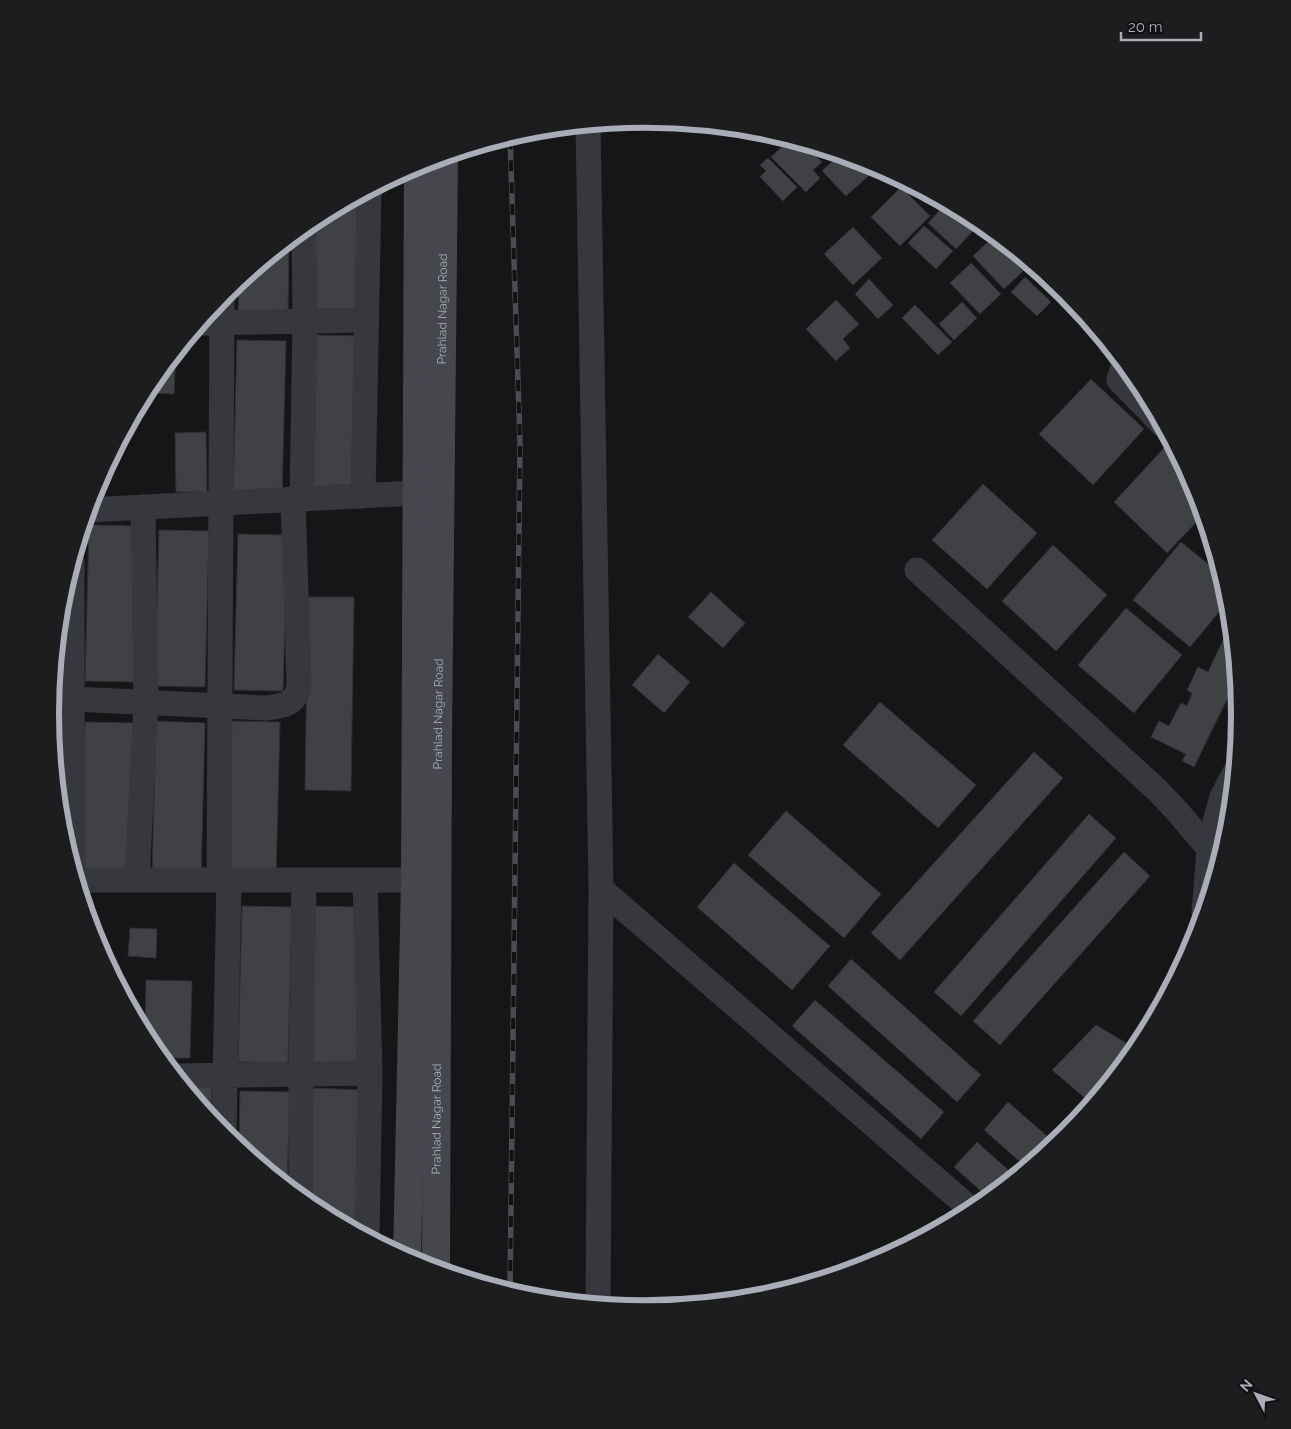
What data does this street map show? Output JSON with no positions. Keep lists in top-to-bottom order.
{
  "streets": {
    "street": ["Prahlad Nagar Road"]
  },
  "scale_bar": "20 m",
  "north": "top left"
}
